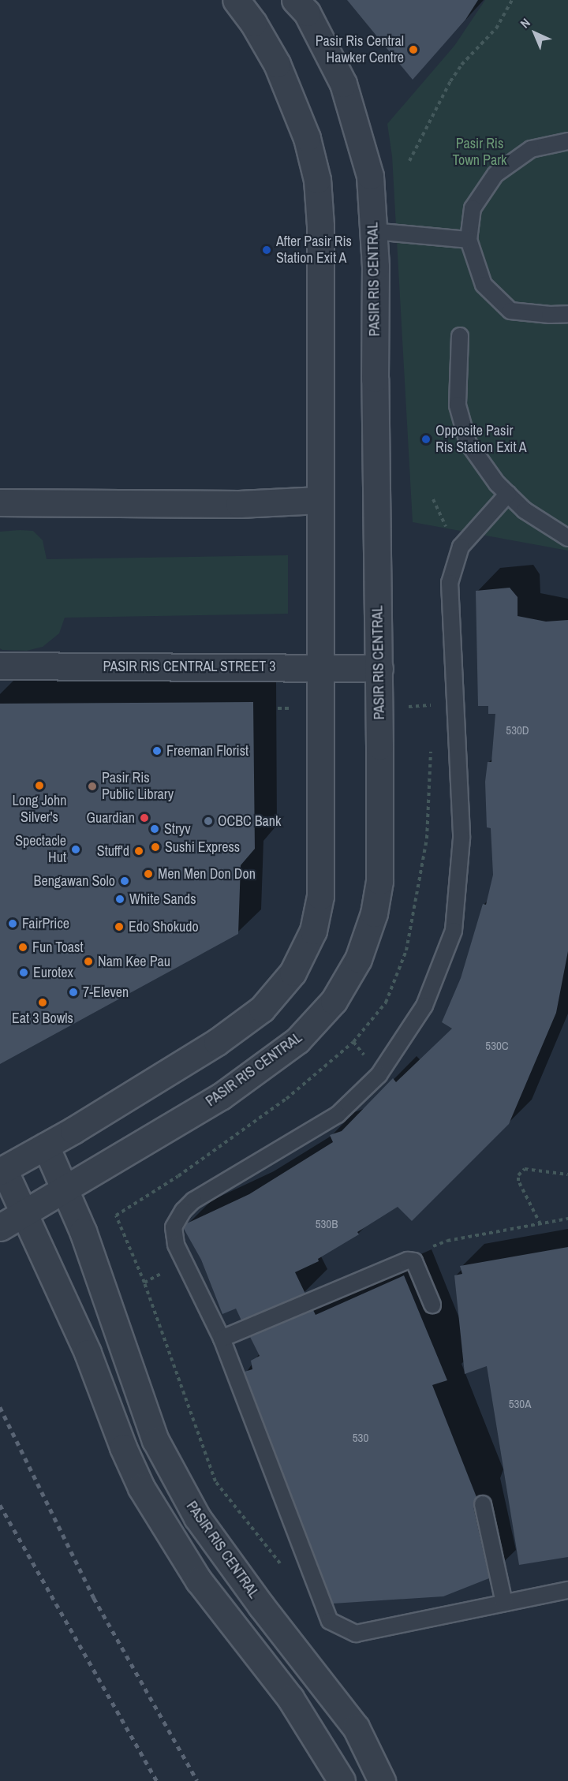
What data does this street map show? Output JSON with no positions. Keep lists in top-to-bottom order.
{
  "streets": {
    "street": ["PASIR RIS CENTRAL", "PASIR RIS CENTRAL STREET 3"]
  },
  "crossings": [
    ["PASIR RIS CENTRAL", "PASIR RIS CENTRAL STREET 3"]
  ],
  "parks": ["Pasir Ris Town Park"],
  "places": [
    "Pasir Ris Central Hawker Centre",
    "After Pasir Ris Station Exit A",
    "Opposite Pasir Ris Station Exit A",
    "Freeman Florist",
    "Long John Silver's",
    "Pasir Ris Public Library",
    "Guardian",
    "OCBC Bank",
    "Stryv",
    "Sushi Express",
    "Spectacle Hut",
    "Stuff'd",
    "Men Men Don Don",
    "Bengawan Solo",
    "White Sands",
    "FairPrice",
    "Edo Shokudo",
    "Fun Toast",
    "Nam Kee Pau",
    "Eurotex",
    "7-Eleven",
    "Eat 3 Bowls"
  ],
  "house_numbers": [
    "530D",
    "530C",
    "530B",
    "530A",
    "530"
  ],
  "north": "top left"
}
